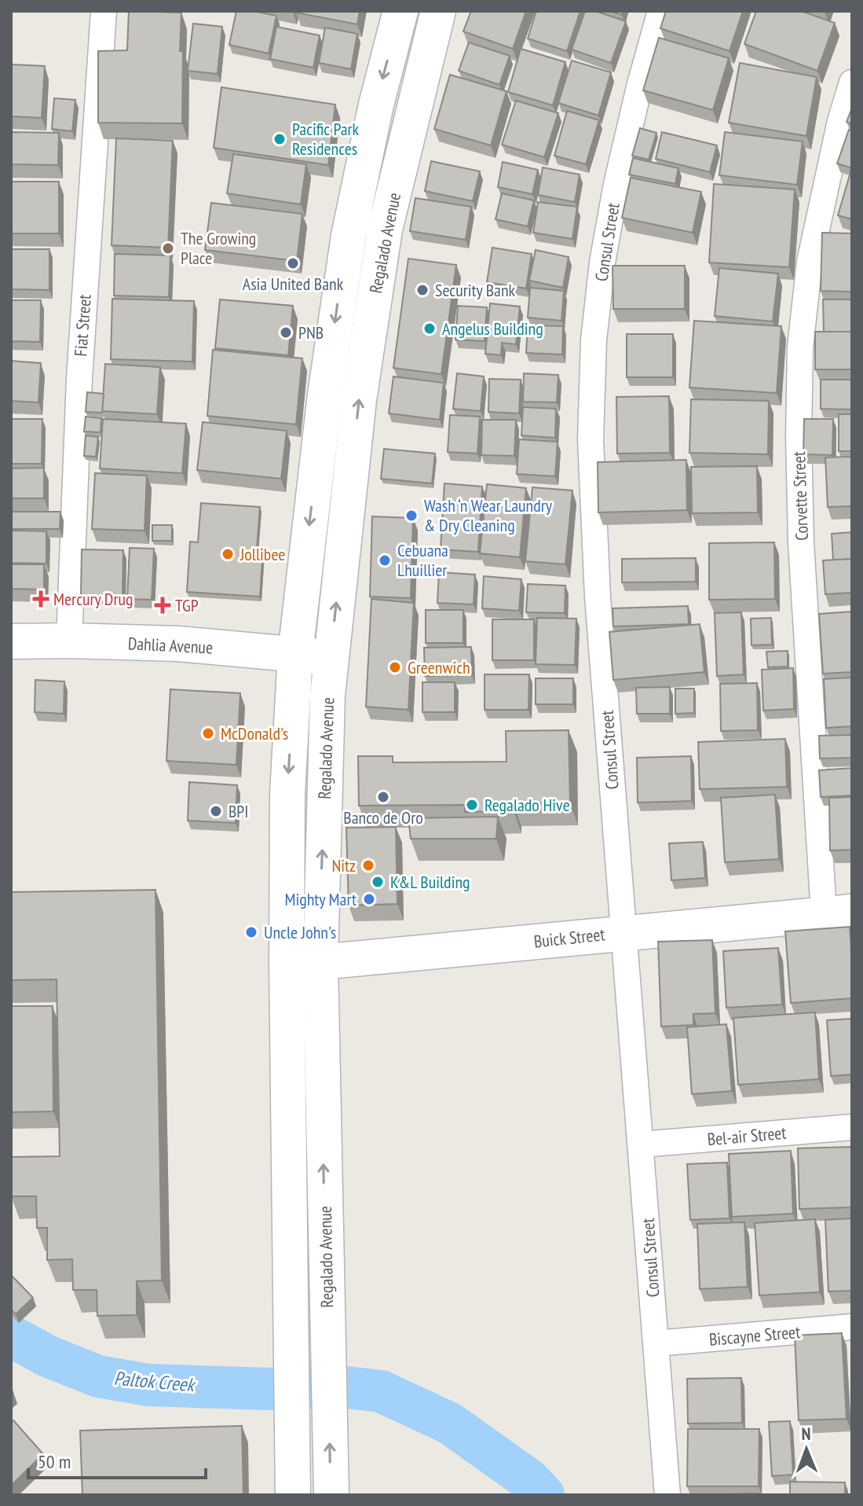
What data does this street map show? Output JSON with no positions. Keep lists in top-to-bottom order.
{
  "streets": {
    "main road": ["Regalado Avenue", "Dahlia Avenue", "Buick Street"],
    "street": [
      "Consul Street",
      "Fiat Street",
      "Corvette Street",
      "Bel-air Street",
      "Biscayne Street"
    ]
  },
  "crossings": [
    ["Consul Street", "Buick Street"],
    ["Consul Street", "Bel-air Street"],
    ["Consul Street", "Biscayne Street"],
    ["Regalado Avenue", "Dahlia Avenue"],
    ["Regalado Avenue", "Buick Street"],
    ["Fiat Street", "Dahlia Avenue"],
    ["Corvette Street", "Buick Street"]
  ],
  "water": ["Paltok Creek"],
  "places": {
    "other": [
      "Pacific Park Residences",
      "The Growing Place",
      "Asia United Bank",
      "Security Bank",
      "Angelus Building",
      "PNB",
      "Wash ‘n Wear Laundry & Dry Cleaning",
      "Jollibee",
      "Cebuana Lhuillier",
      "Greenwich",
      "McDonald's",
      "Banco de Oro",
      "Regalado Hive",
      "BPI",
      "Nitz",
      "K&L Building",
      "Mighty Mart",
      "Uncle John's"
    ],
    "health": ["Mercury Drug", "TGP"]
  },
  "scale_bar": "50 m",
  "north": "top"
}
